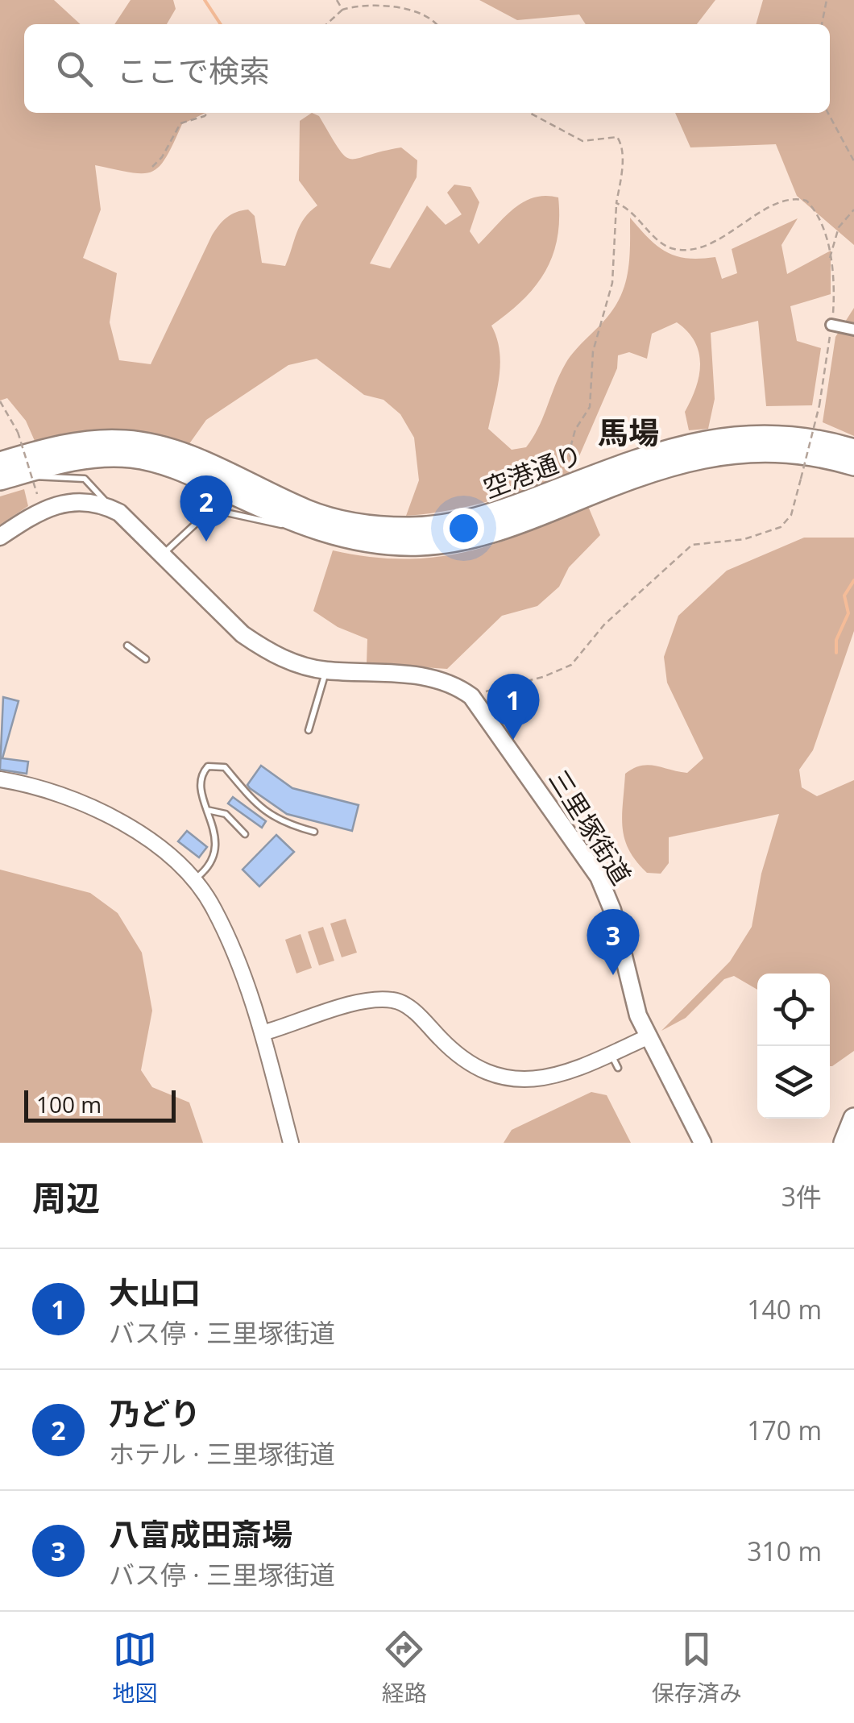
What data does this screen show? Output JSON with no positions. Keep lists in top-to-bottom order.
{
  "streets": {
    "highway": ["空港通り"],
    "main road": ["三里塚街道"]
  },
  "districts": ["馬場"],
  "scale_bar": "100 m",
  "page": {
    "search": "ここで検索",
    "pins": ["2", "1", "3"],
    "scale": "100 m",
    "heading": ["周辺", "3件"],
    "list": [
      {
        "mark": "1",
        "name": "大山口",
        "note": "バス停 · 三里塚街道",
        "value": "140 m"
      },
      {
        "mark": "2",
        "name": "乃どり",
        "note": "ホテル · 三里塚街道",
        "value": "170 m"
      },
      {
        "mark": "3",
        "name": "八富成田斎場",
        "note": "バス停 · 三里塚街道",
        "value": "310 m"
      }
    ],
    "nav": ["地図", "経路", "保存済み"]
  }
}
